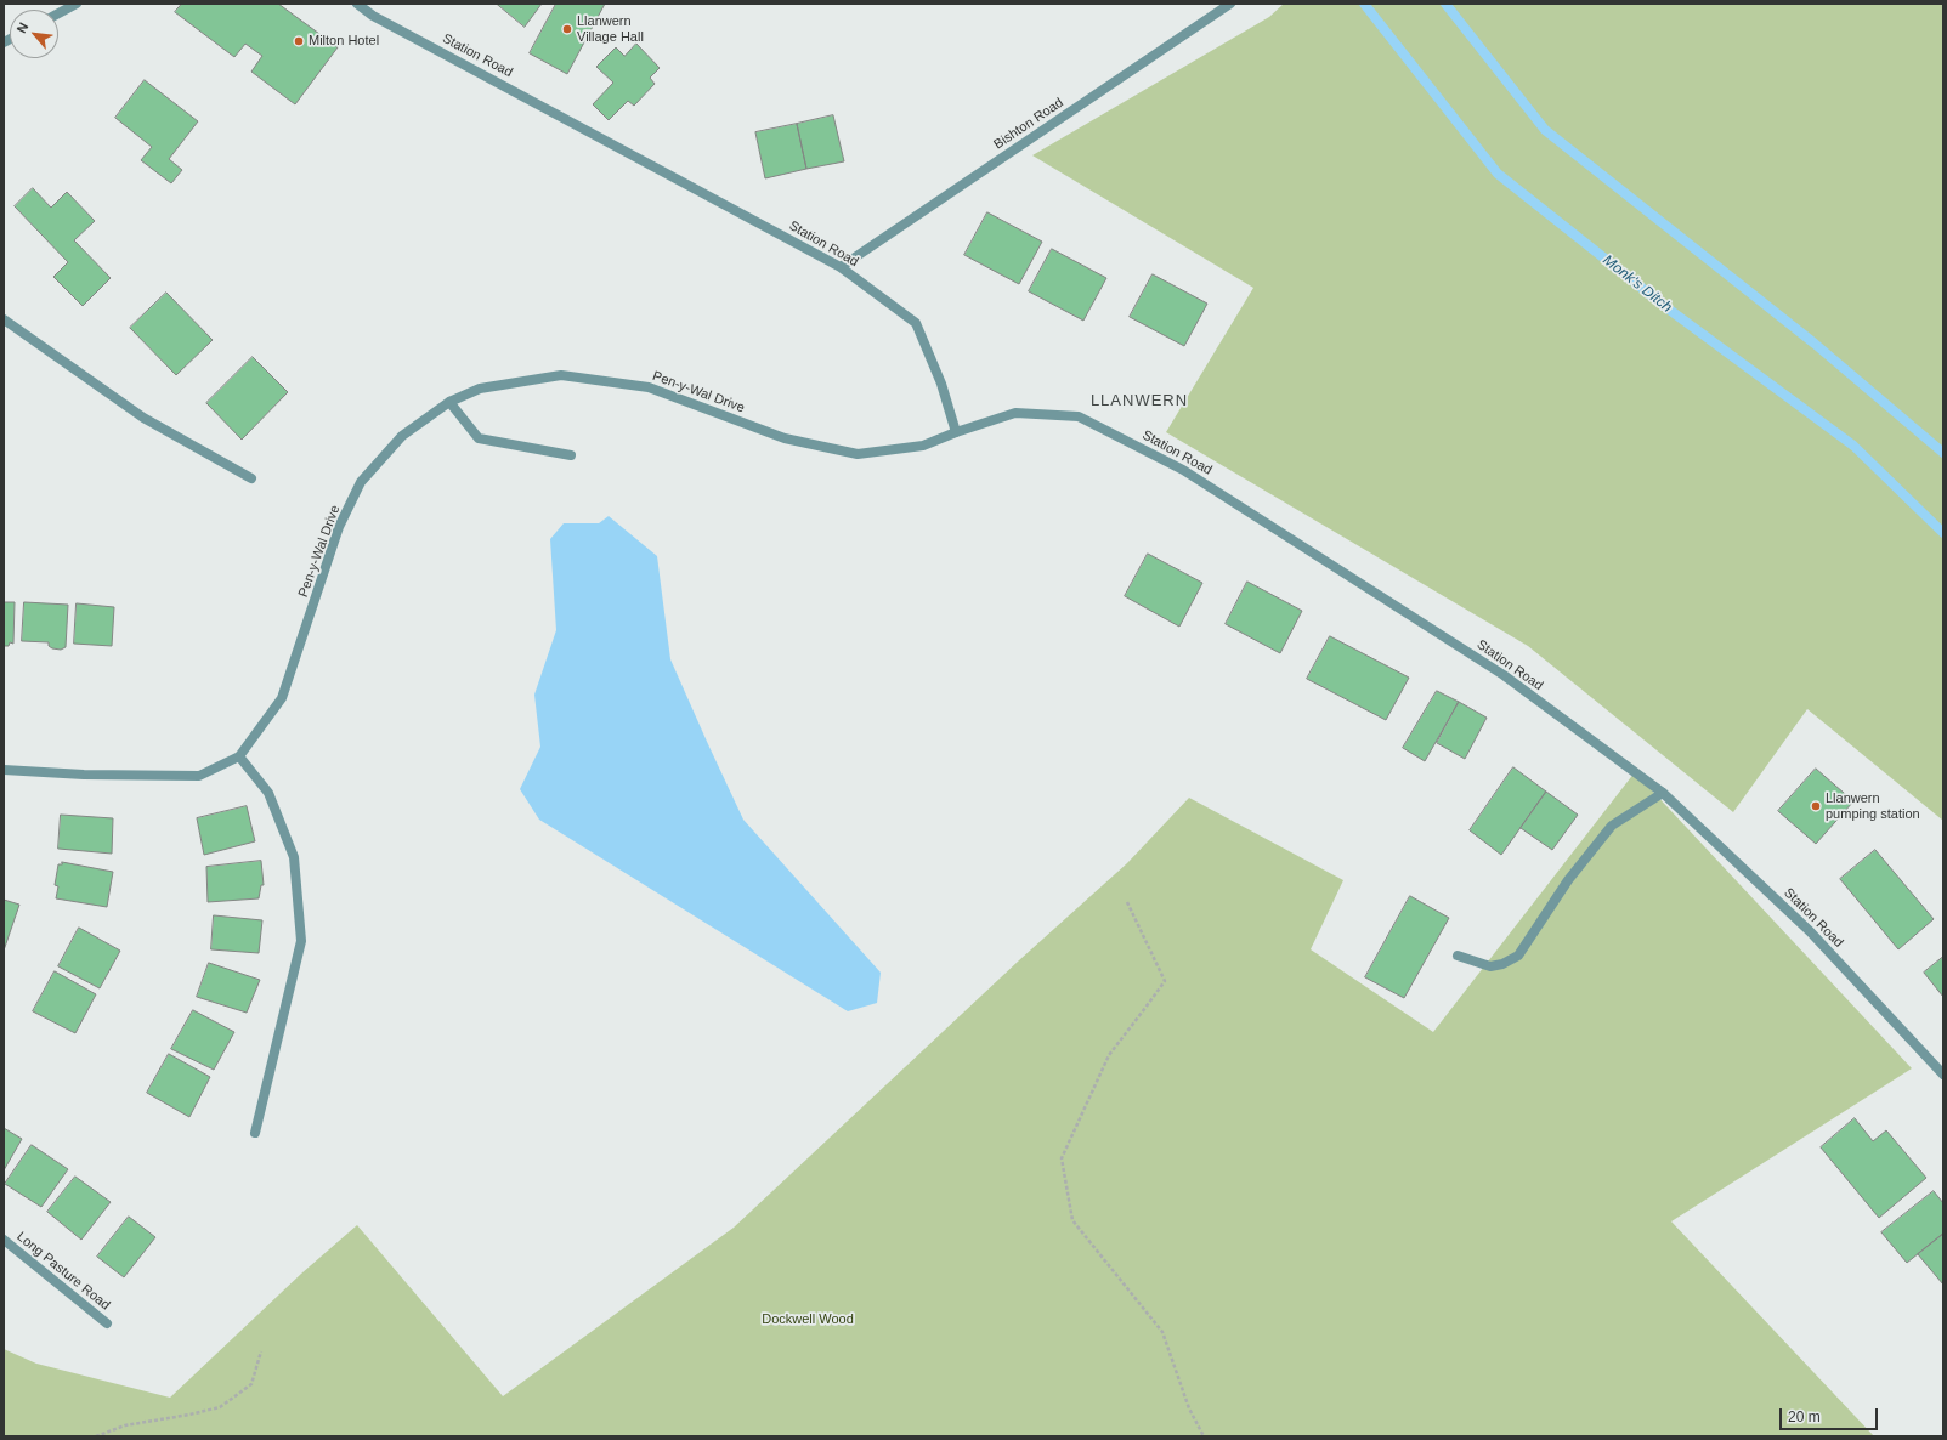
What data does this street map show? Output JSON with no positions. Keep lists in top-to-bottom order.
{
  "streets": {
    "street": [
      "Station Road",
      "Bishton Road",
      "Pen-y-Wal Drive",
      "Long Pasture Road"
    ]
  },
  "crossings": [
    ["Station Road", "Bishton Road"],
    ["Station Road", "Pen-y-Wal Drive"]
  ],
  "districts": ["LLANWERN"],
  "water": ["Monk's Ditch"],
  "parks": ["Dockwell Wood"],
  "places": ["Llanwern Village Hall", "Milton Hotel", "Llanwern pumping station"],
  "scale_bar": "20 m",
  "north": "top left"
}
